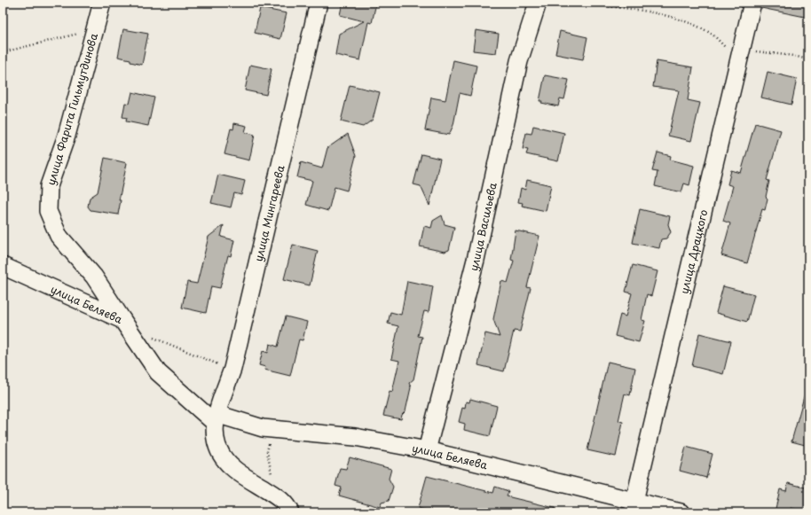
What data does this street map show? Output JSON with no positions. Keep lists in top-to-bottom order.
{
  "streets": {
    "street": [
      "улица Фарита Гильмутдинова",
      "улица Мингареева",
      "улица Васильева",
      "улица Драцкого",
      "улица Беляева"
    ]
  },
  "crossings": [
    ["улица Фарита Гильмутдинова", "улица Беляева"],
    ["улица Мингареева", "улица Беляева"],
    ["улица Васильева", "улица Беляева"],
    ["улица Драцкого", "улица Беляева"]
  ]
}
